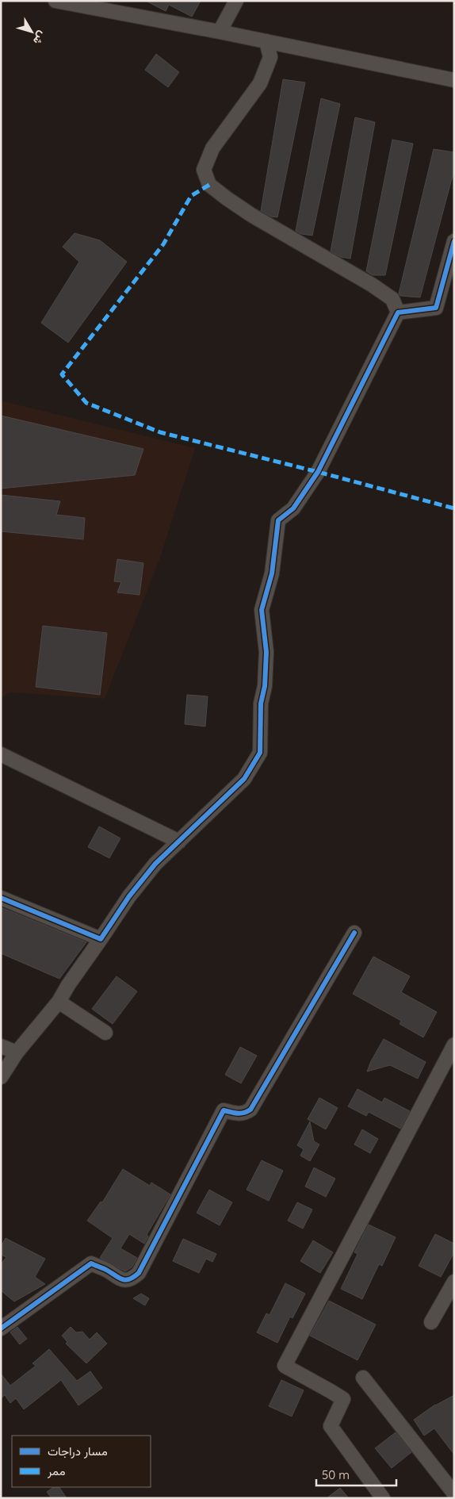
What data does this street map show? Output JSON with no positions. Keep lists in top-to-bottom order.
{
  "legend": ["مسار دراجات", "ممر"],
  "scale_bar": "50 m",
  "north": "bottom right"
}
